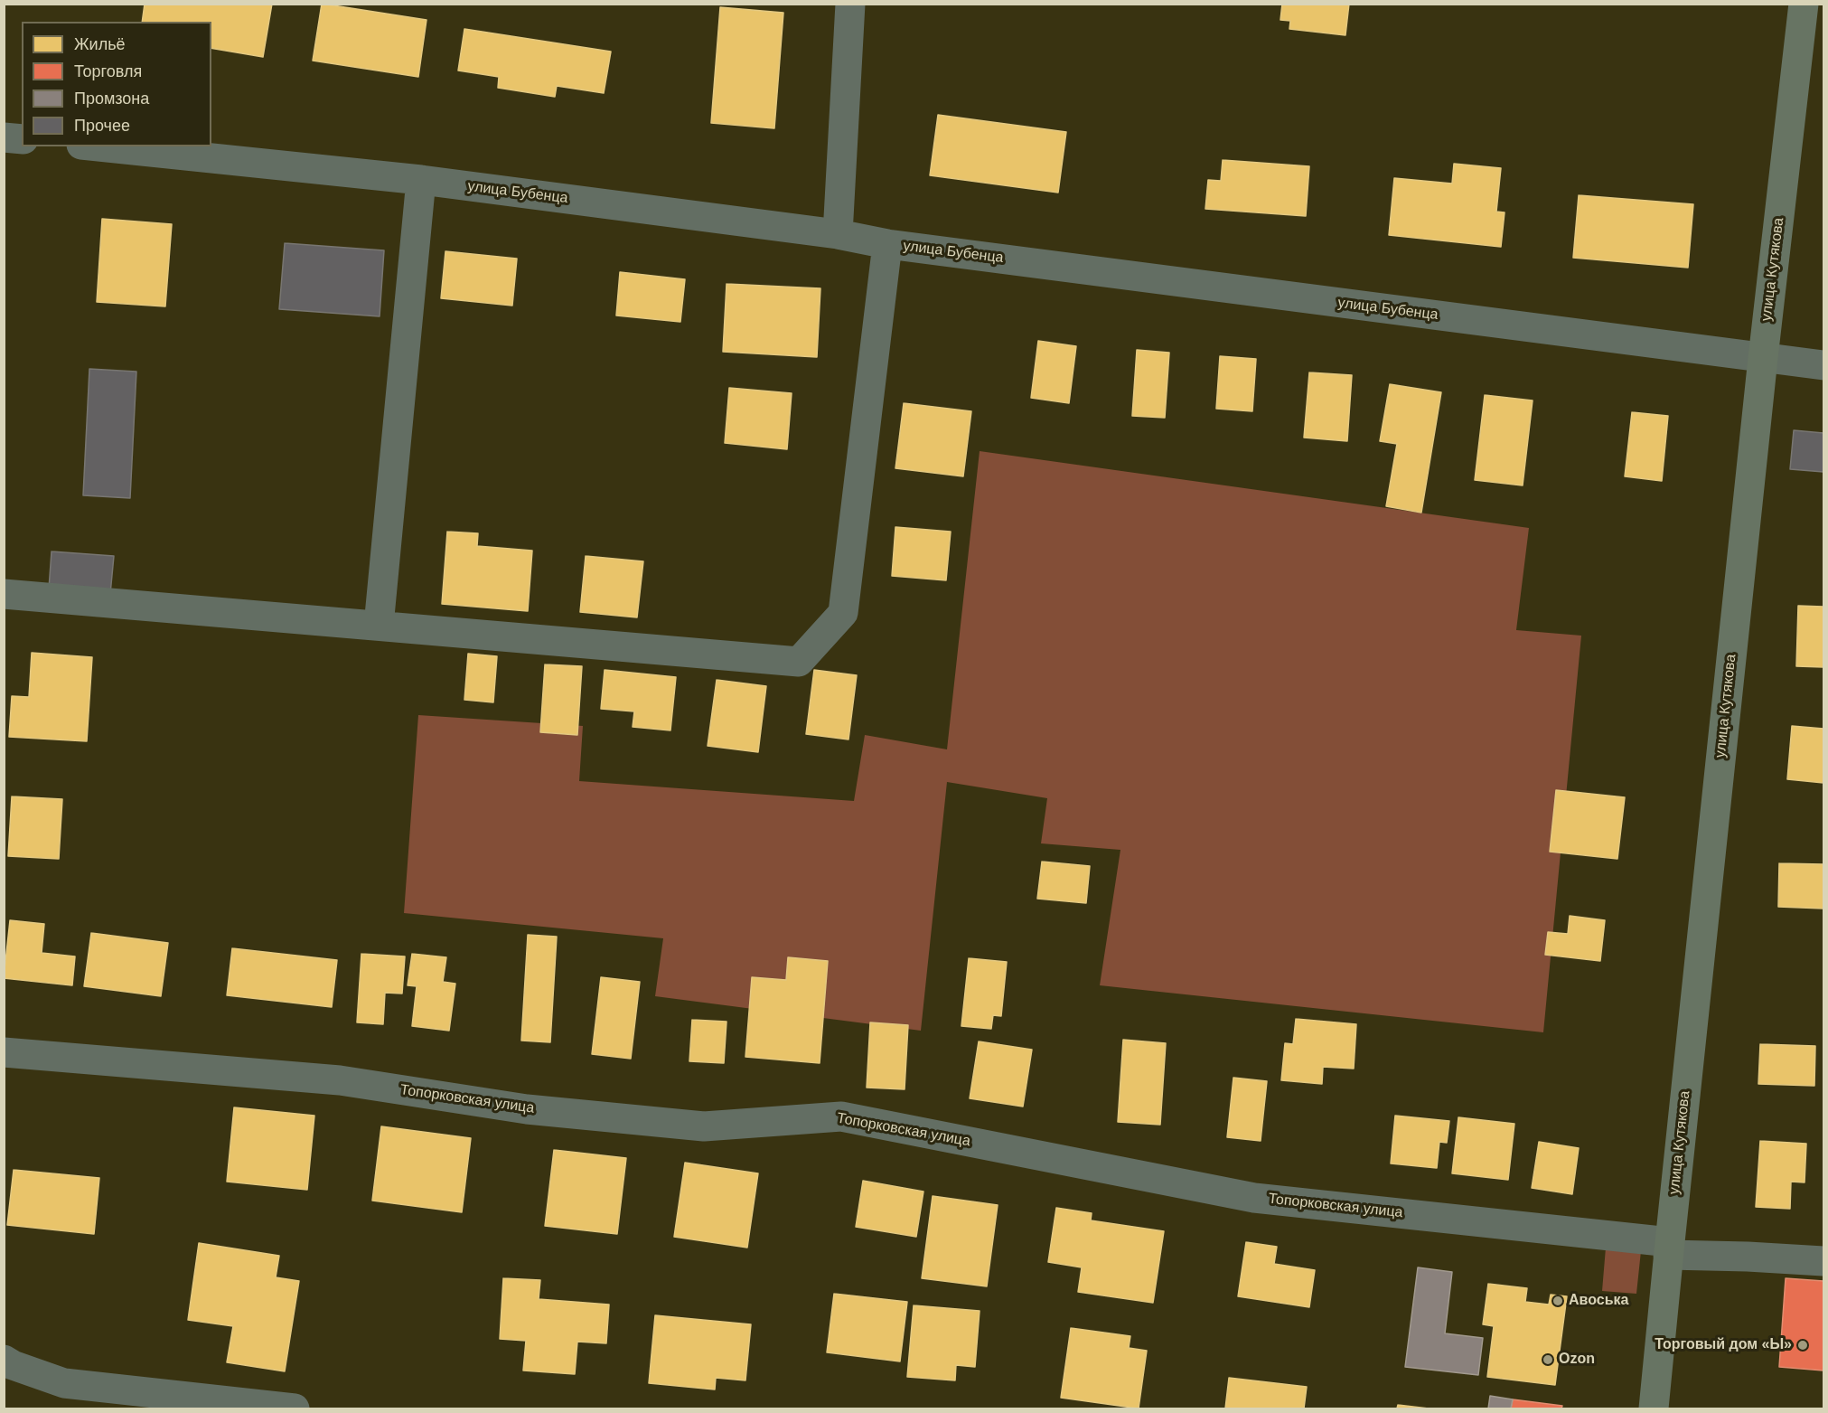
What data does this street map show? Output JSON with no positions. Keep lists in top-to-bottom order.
{
  "streets": {
    "main road": ["улица Кутякова"],
    "street": ["улица Бубенца", "Топорковская улица"]
  },
  "crossings": [
    ["улица Бубенца", "улица Кутякова"],
    ["улица Кутякова", "Топорковская улица"]
  ],
  "places": ["Авоська", "Торговый дом «Ы»", "Ozon"],
  "legend": [
    "Жильё",
    "Торговля",
    "Промзона",
    "Прочее"
  ]
}
